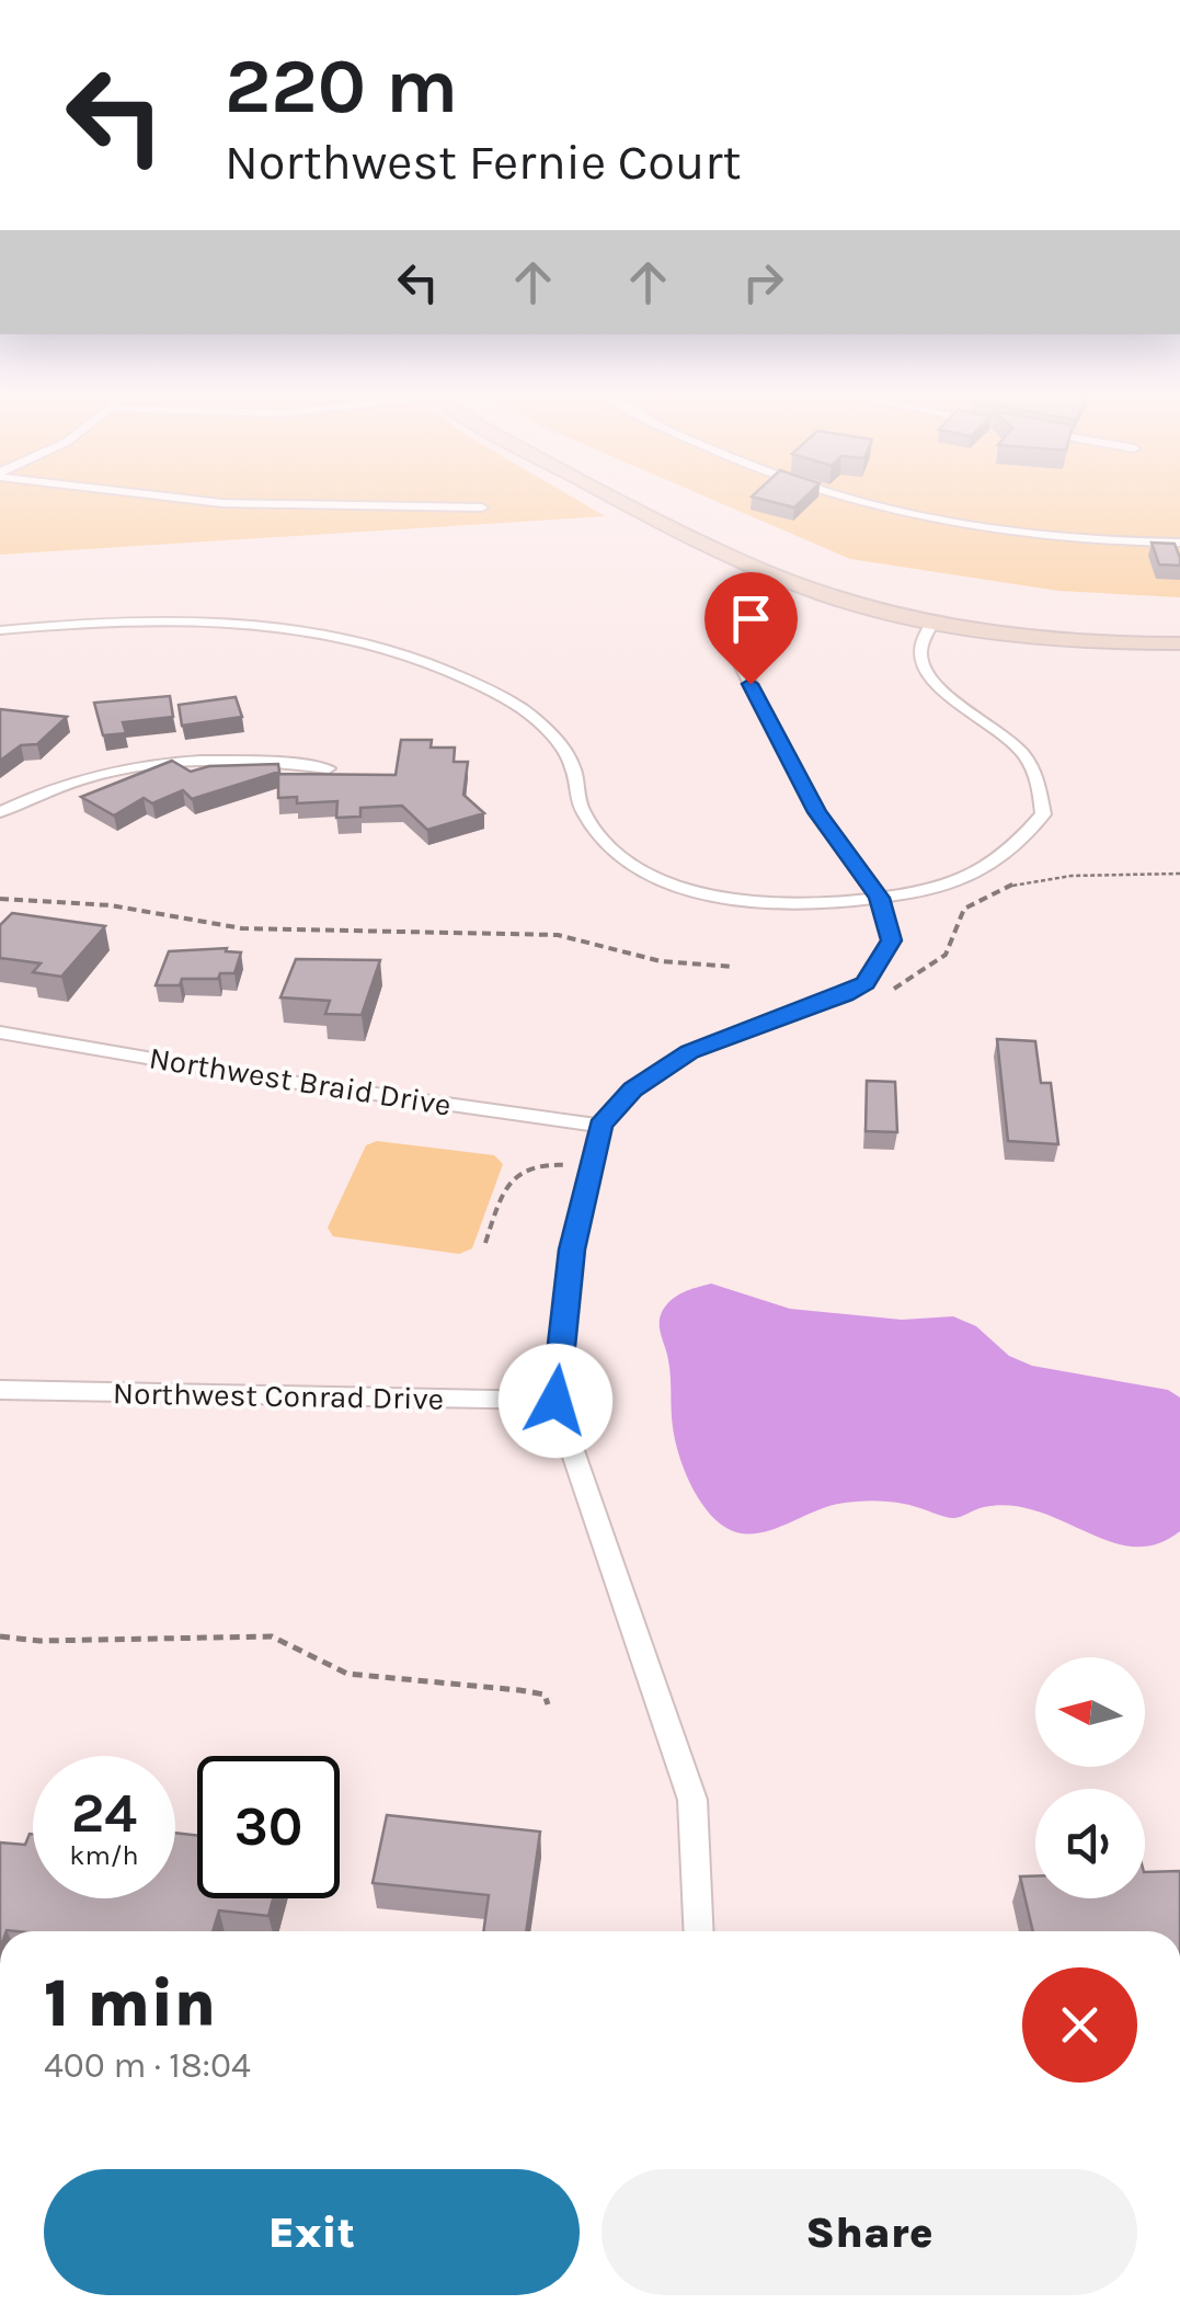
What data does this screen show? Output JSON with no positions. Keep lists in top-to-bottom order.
{
  "streets": {
    "street": ["Northwest Braid Drive", "Northwest Conrad Drive"]
  },
  "north": "left",
  "page": {
    "turn": ["220 m", "Northwest Fernie Court"],
    "speed": "24 km/h",
    "limit": "30",
    "heading": ["1 min", "400 m · 18:04"],
    "buttons": ["Exit", "Share"]
  }
}
